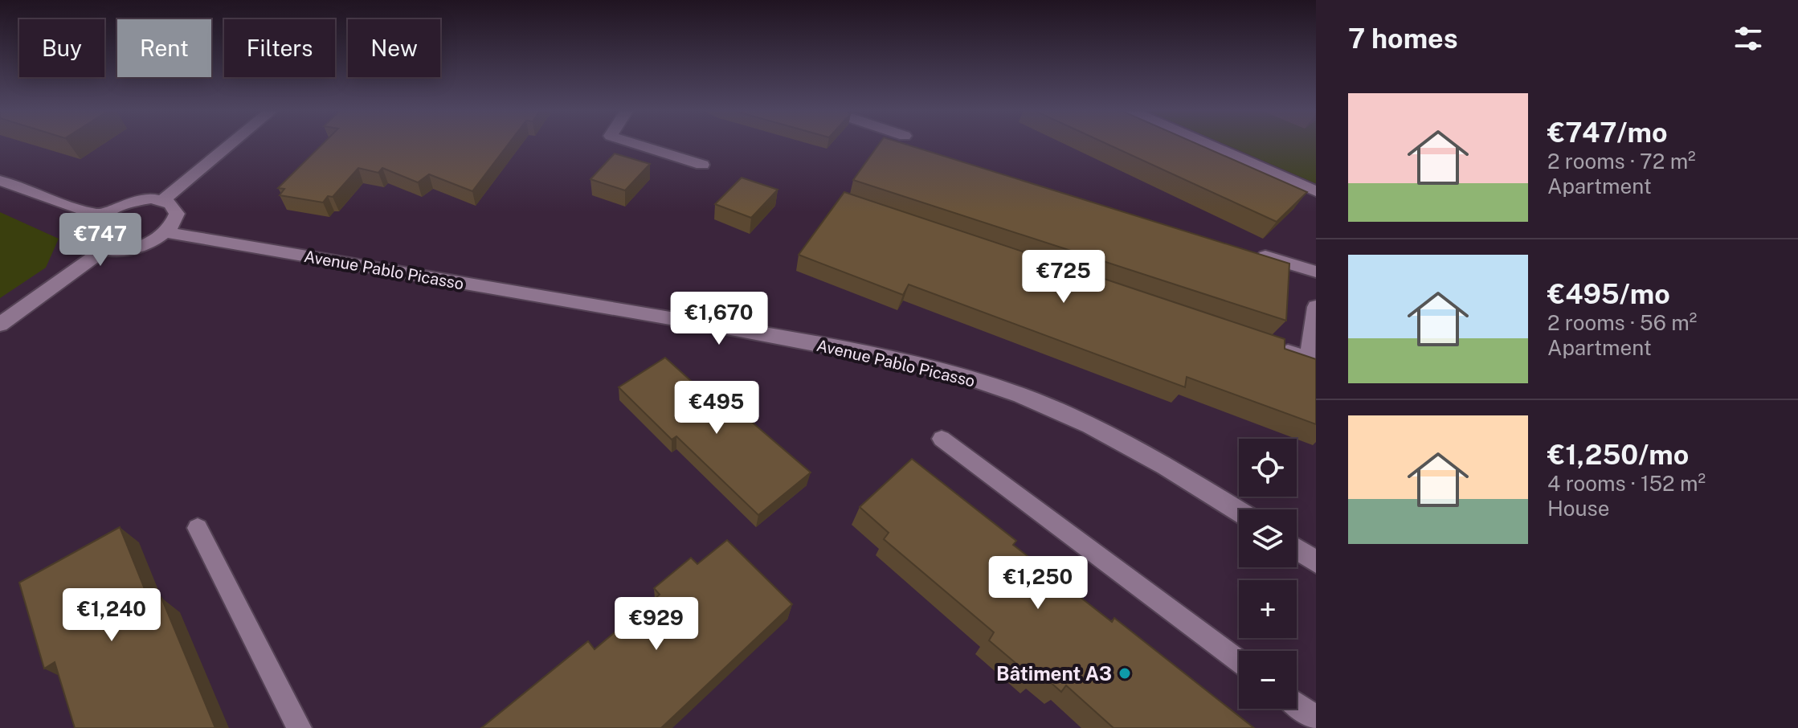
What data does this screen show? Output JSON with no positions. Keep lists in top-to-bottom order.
{
  "streets": {
    "main road": ["Avenue Pablo Picasso"]
  },
  "places": ["Bâtiment A3"],
  "page": {
    "heading": "7 homes",
    "chip": [
      "Buy",
      "Rent",
      "Filters",
      "New"
    ],
    "list": [
      {
        "name": "€747/mo",
        "note": "2 rooms · 72 m² · Apartment"
      },
      {
        "name": "€495/mo",
        "note": "2 rooms · 56 m² · Apartment"
      },
      {
        "name": "€1,250/mo",
        "note": "4 rooms · 152 m² · House"
      }
    ],
    "price": [
      "€747",
      "€725",
      "€1,670",
      "€495",
      "€1,250",
      "€1,240",
      "€929"
    ],
    "map_buttons": ["+", "−"]
  }
}
